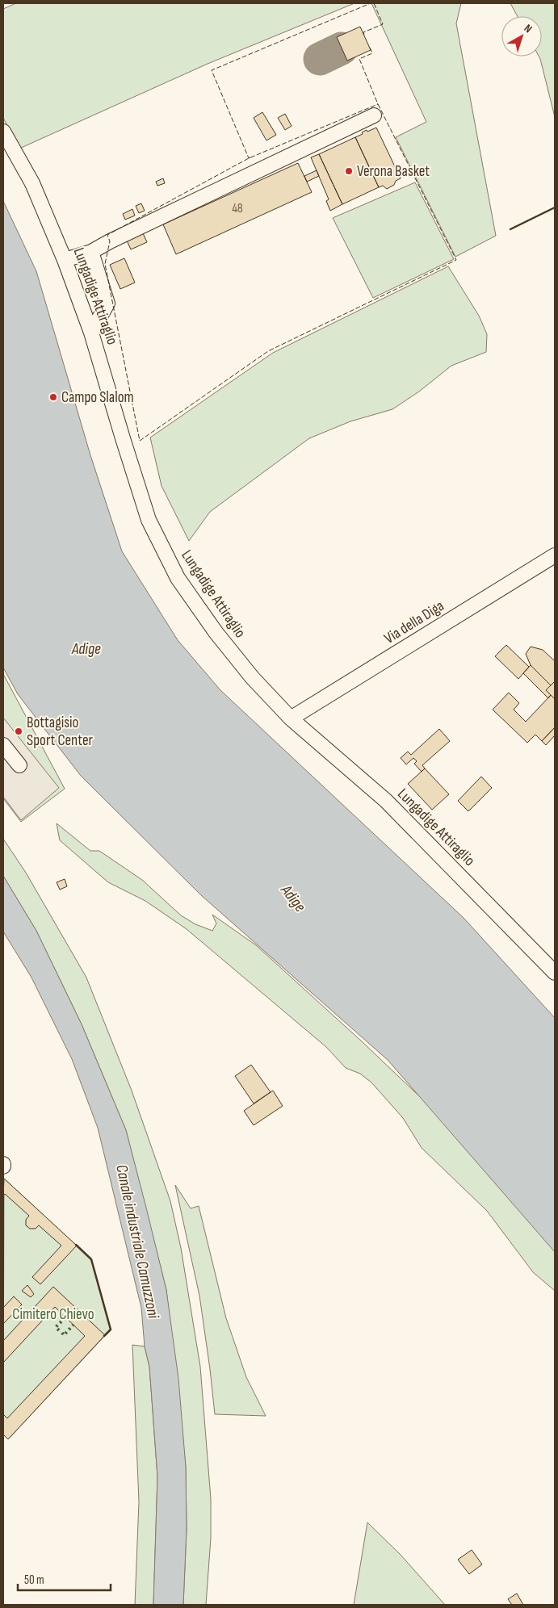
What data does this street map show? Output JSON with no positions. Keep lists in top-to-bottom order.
{
  "streets": {
    "street": ["Lungadige Attiraglio", "Via della Diga"]
  },
  "crossings": [
    ["Lungadige Attiraglio", "Via della Diga"]
  ],
  "water": ["Adige", "Canale industriale Camuzzoni"],
  "parks": ["Cimitero Chievo"],
  "places": ["Verona Basket", "Campo Slalom", "Bottagisio Sport Center"],
  "house_numbers": ["48"],
  "scale_bar": "50 m",
  "north": "top right"
}
